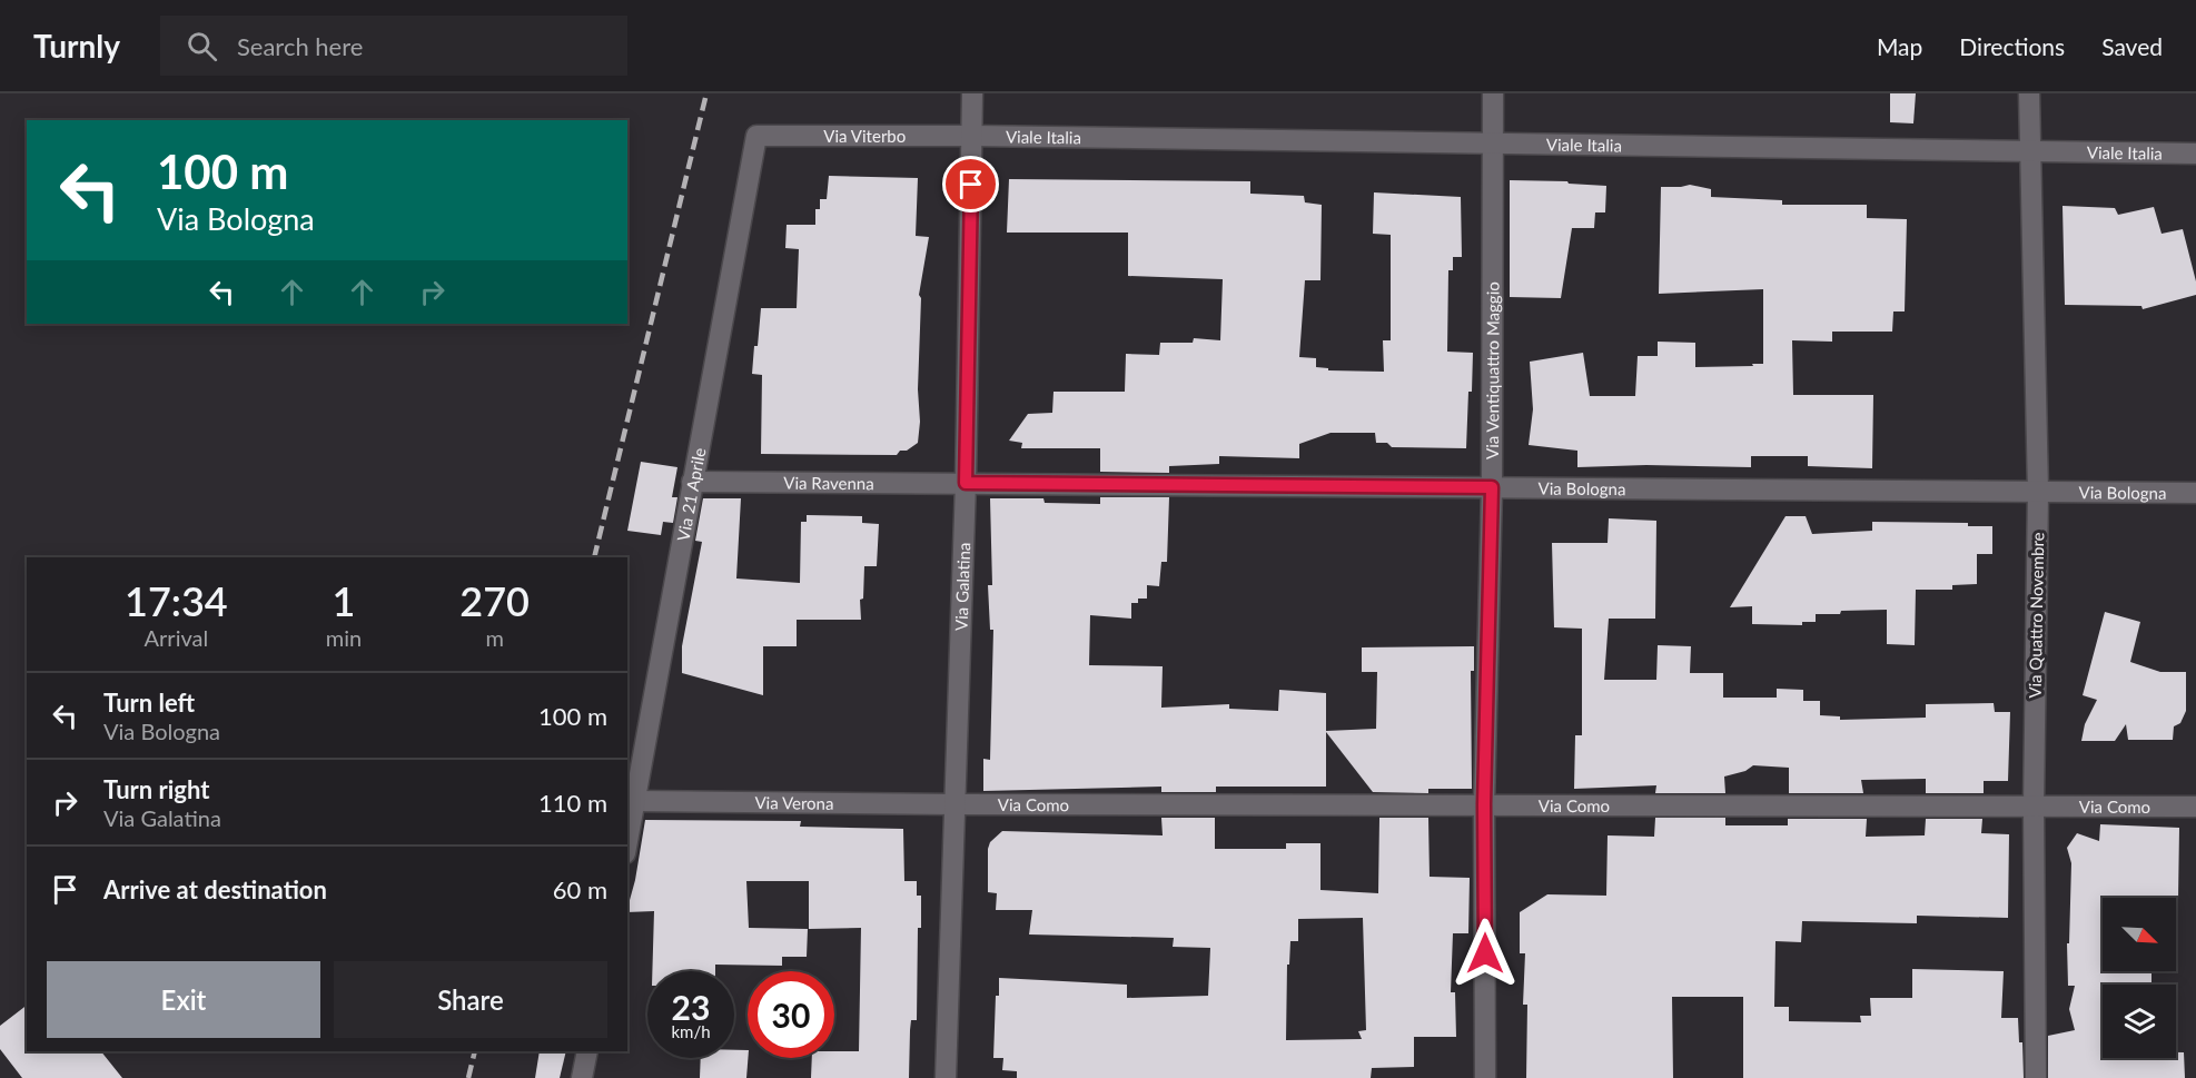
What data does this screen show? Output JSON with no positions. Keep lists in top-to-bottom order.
{
  "streets": {
    "street": [
      "Via Viterbo",
      "Viale Italia",
      "Via Ventiquattro Maggio",
      "Via Ravenna",
      "Via Bologna",
      "Via 21 Aprile",
      "Via Galatina",
      "Via Quattro Novembre",
      "Via Verona",
      "Via Como"
    ]
  },
  "crossings": [
    ["Via Viterbo", "Viale Italia"],
    ["Via Viterbo", "Via 21 Aprile"],
    ["Via Viterbo", "Via Galatina"],
    ["Viale Italia", "Via Ventiquattro Maggio"],
    ["Viale Italia", "Via Galatina"],
    ["Viale Italia", "Via Quattro Novembre"],
    ["Via Ventiquattro Maggio", "Via Bologna"],
    ["Via Ventiquattro Maggio", "Via Como"],
    ["Via Ravenna", "Via Bologna"],
    ["Via Ravenna", "Via 21 Aprile"],
    ["Via Ravenna", "Via Galatina"],
    ["Via Bologna", "Via Galatina"],
    ["Via Bologna", "Via Quattro Novembre"],
    ["Via 21 Aprile", "Via Verona"],
    ["Via Galatina", "Via Verona"],
    ["Via Galatina", "Via Como"],
    ["Via Quattro Novembre", "Via Como"],
    ["Via Verona", "Via Como"]
  ],
  "north": "bottom right",
  "page": {
    "header": "Turnly",
    "search": "Search here",
    "nav": ["Map", "Directions", "Saved"],
    "turn": ["100 m", "Via Bologna"],
    "eta": [
      "17:34",
      "Arrival",
      "1",
      "min",
      "270",
      "m"
    ],
    "list": [
      {
        "name": "Turn left",
        "note": "Via Bologna",
        "value": "100 m"
      },
      {
        "name": "Turn right",
        "note": "Via Galatina",
        "value": "110 m"
      },
      {
        "name": "Arrive at destination",
        "value": "60 m"
      }
    ],
    "buttons": ["Exit", "Share"],
    "speed": "23 km/h",
    "limit": "30"
  }
}
